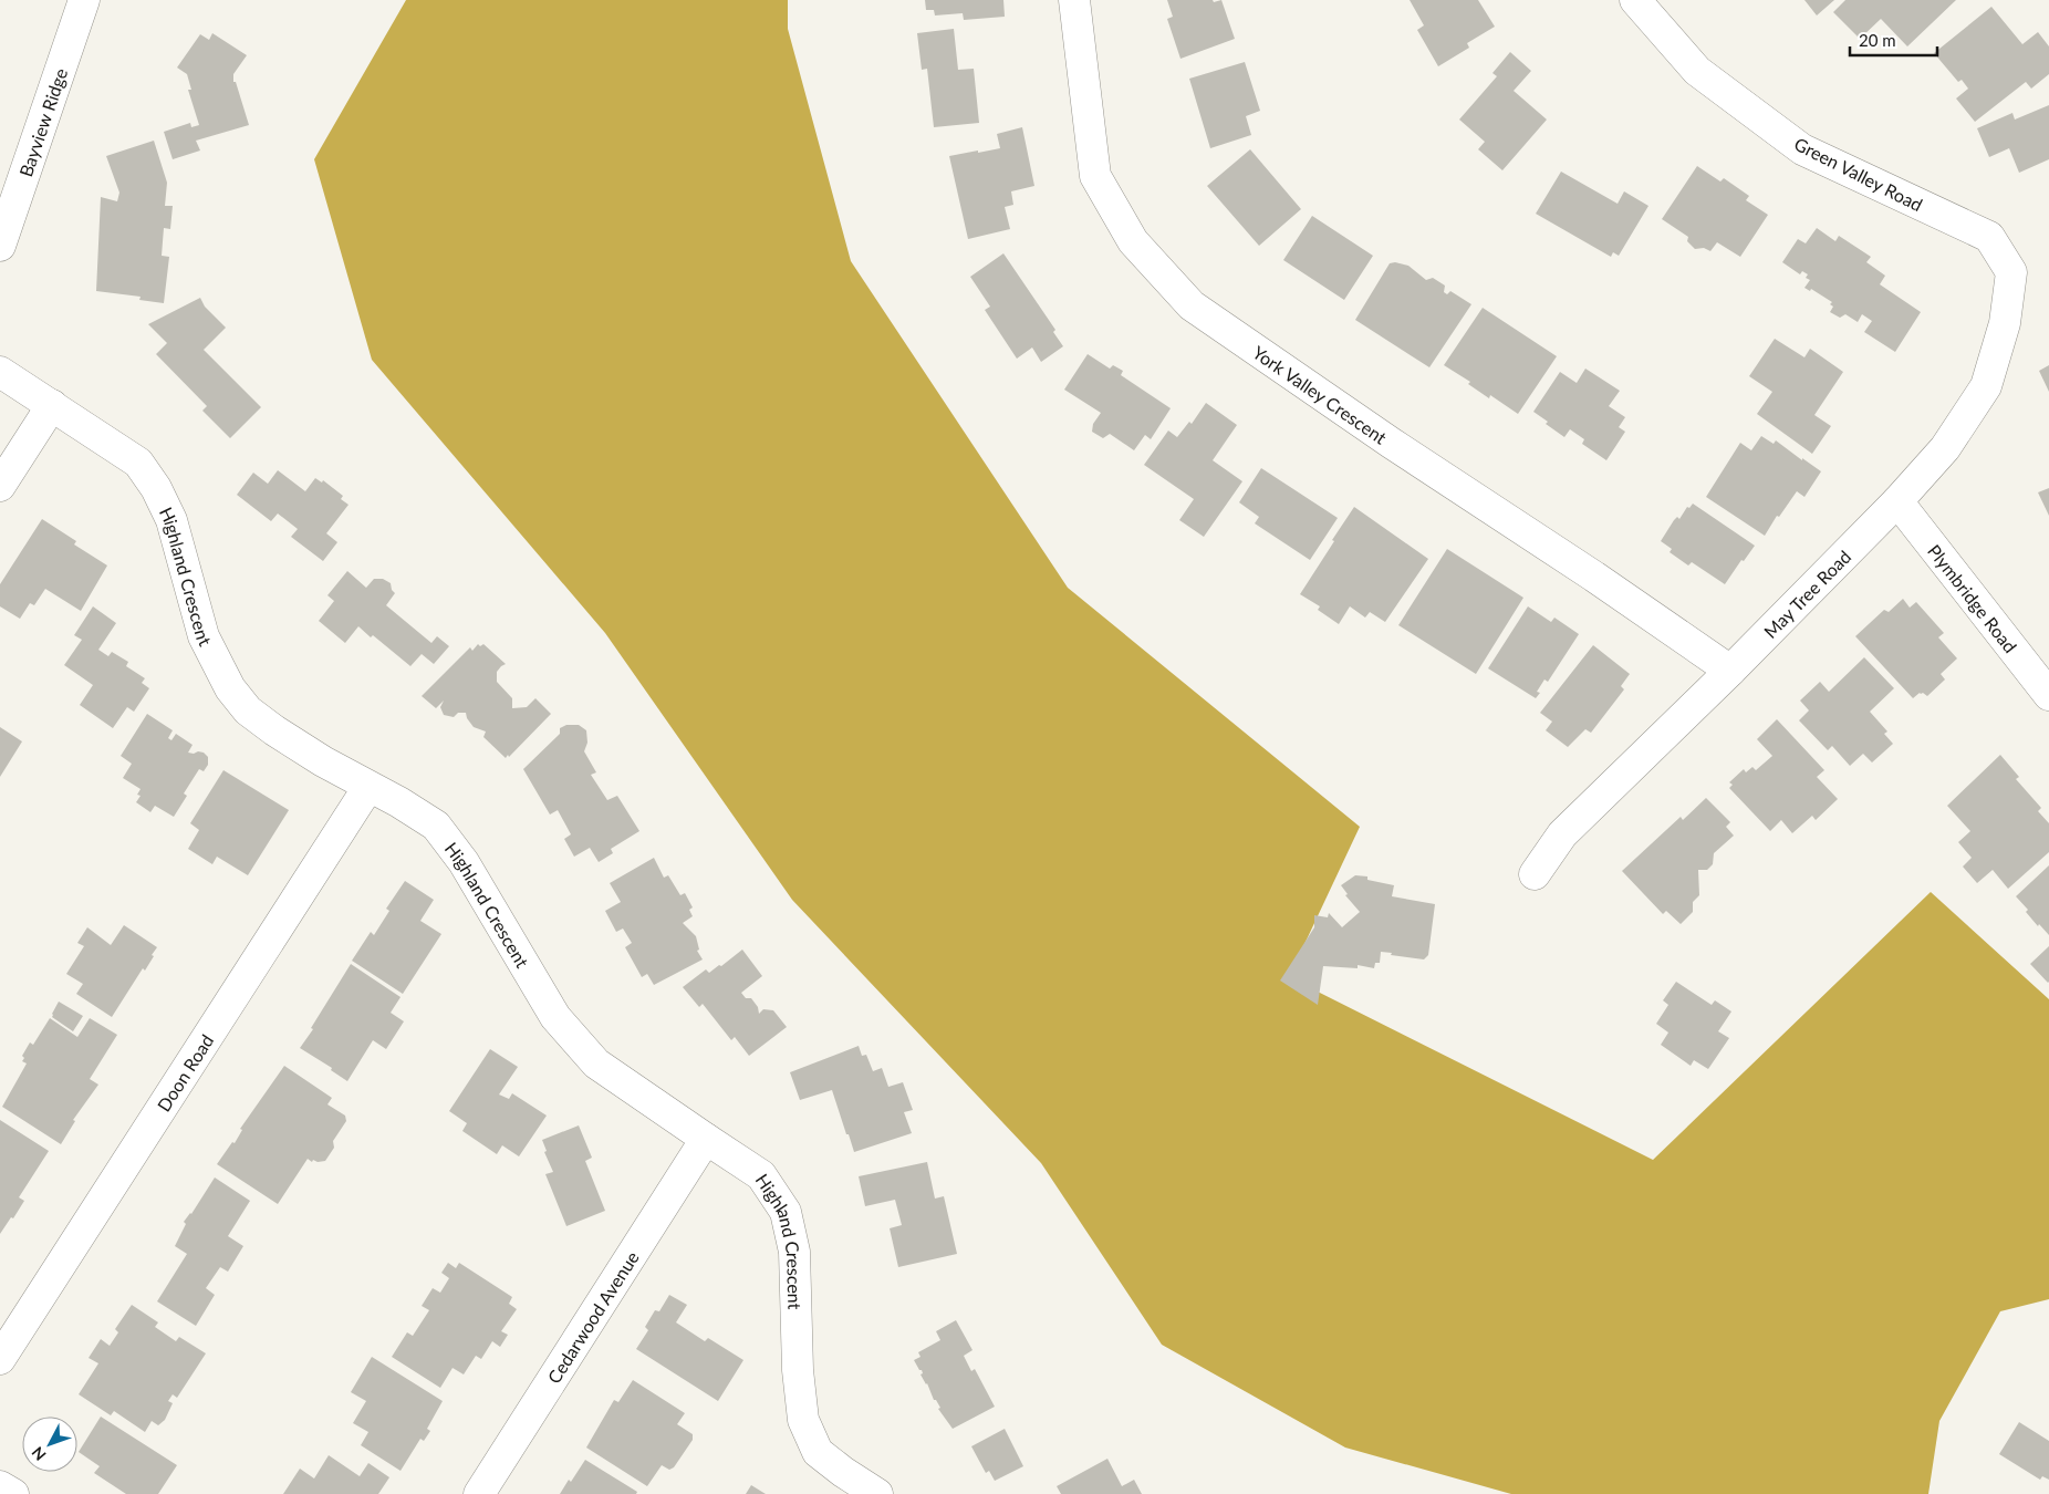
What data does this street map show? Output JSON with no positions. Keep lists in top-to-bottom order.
{
  "streets": {
    "street": [
      "Bayview Ridge",
      "Green Valley Road",
      "York Valley Crescent",
      "Highland Crescent",
      "May Tree Road",
      "Plymbridge Road",
      "Doon Road",
      "Cedarwood Avenue"
    ]
  },
  "crossings": [
    ["Green Valley Road", "May Tree Road"],
    ["York Valley Crescent", "May Tree Road"],
    ["Highland Crescent", "Doon Road"],
    ["Highland Crescent", "Cedarwood Avenue"],
    ["May Tree Road", "Plymbridge Road"]
  ],
  "scale_bar": "20 m",
  "north": "bottom left"
}
